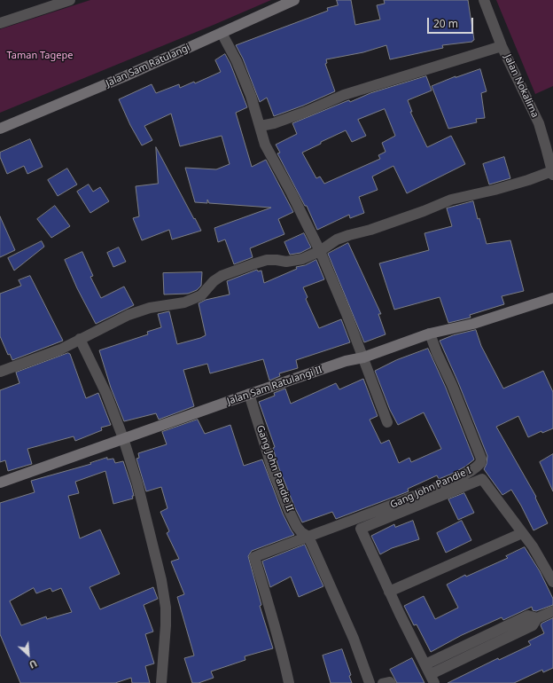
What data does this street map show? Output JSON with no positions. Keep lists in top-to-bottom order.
{
  "streets": {
    "street": [
      "Jalan Sam Ratulangi",
      "Jalan Nokalima",
      "Jalan Sam Ratulangi II",
      "Gang John Pandie II",
      "Gang John Pandie I"
    ]
  },
  "crossings": [
    ["Jalan Sam Ratulangi II", "Gang John Pandie II"],
    ["Jalan Sam Ratulangi II", "Gang John Pandie I"],
    ["Gang John Pandie II", "Gang John Pandie I"]
  ],
  "parks": ["Taman Tagepe"],
  "scale_bar": "20 m",
  "north": "bottom right"
}
